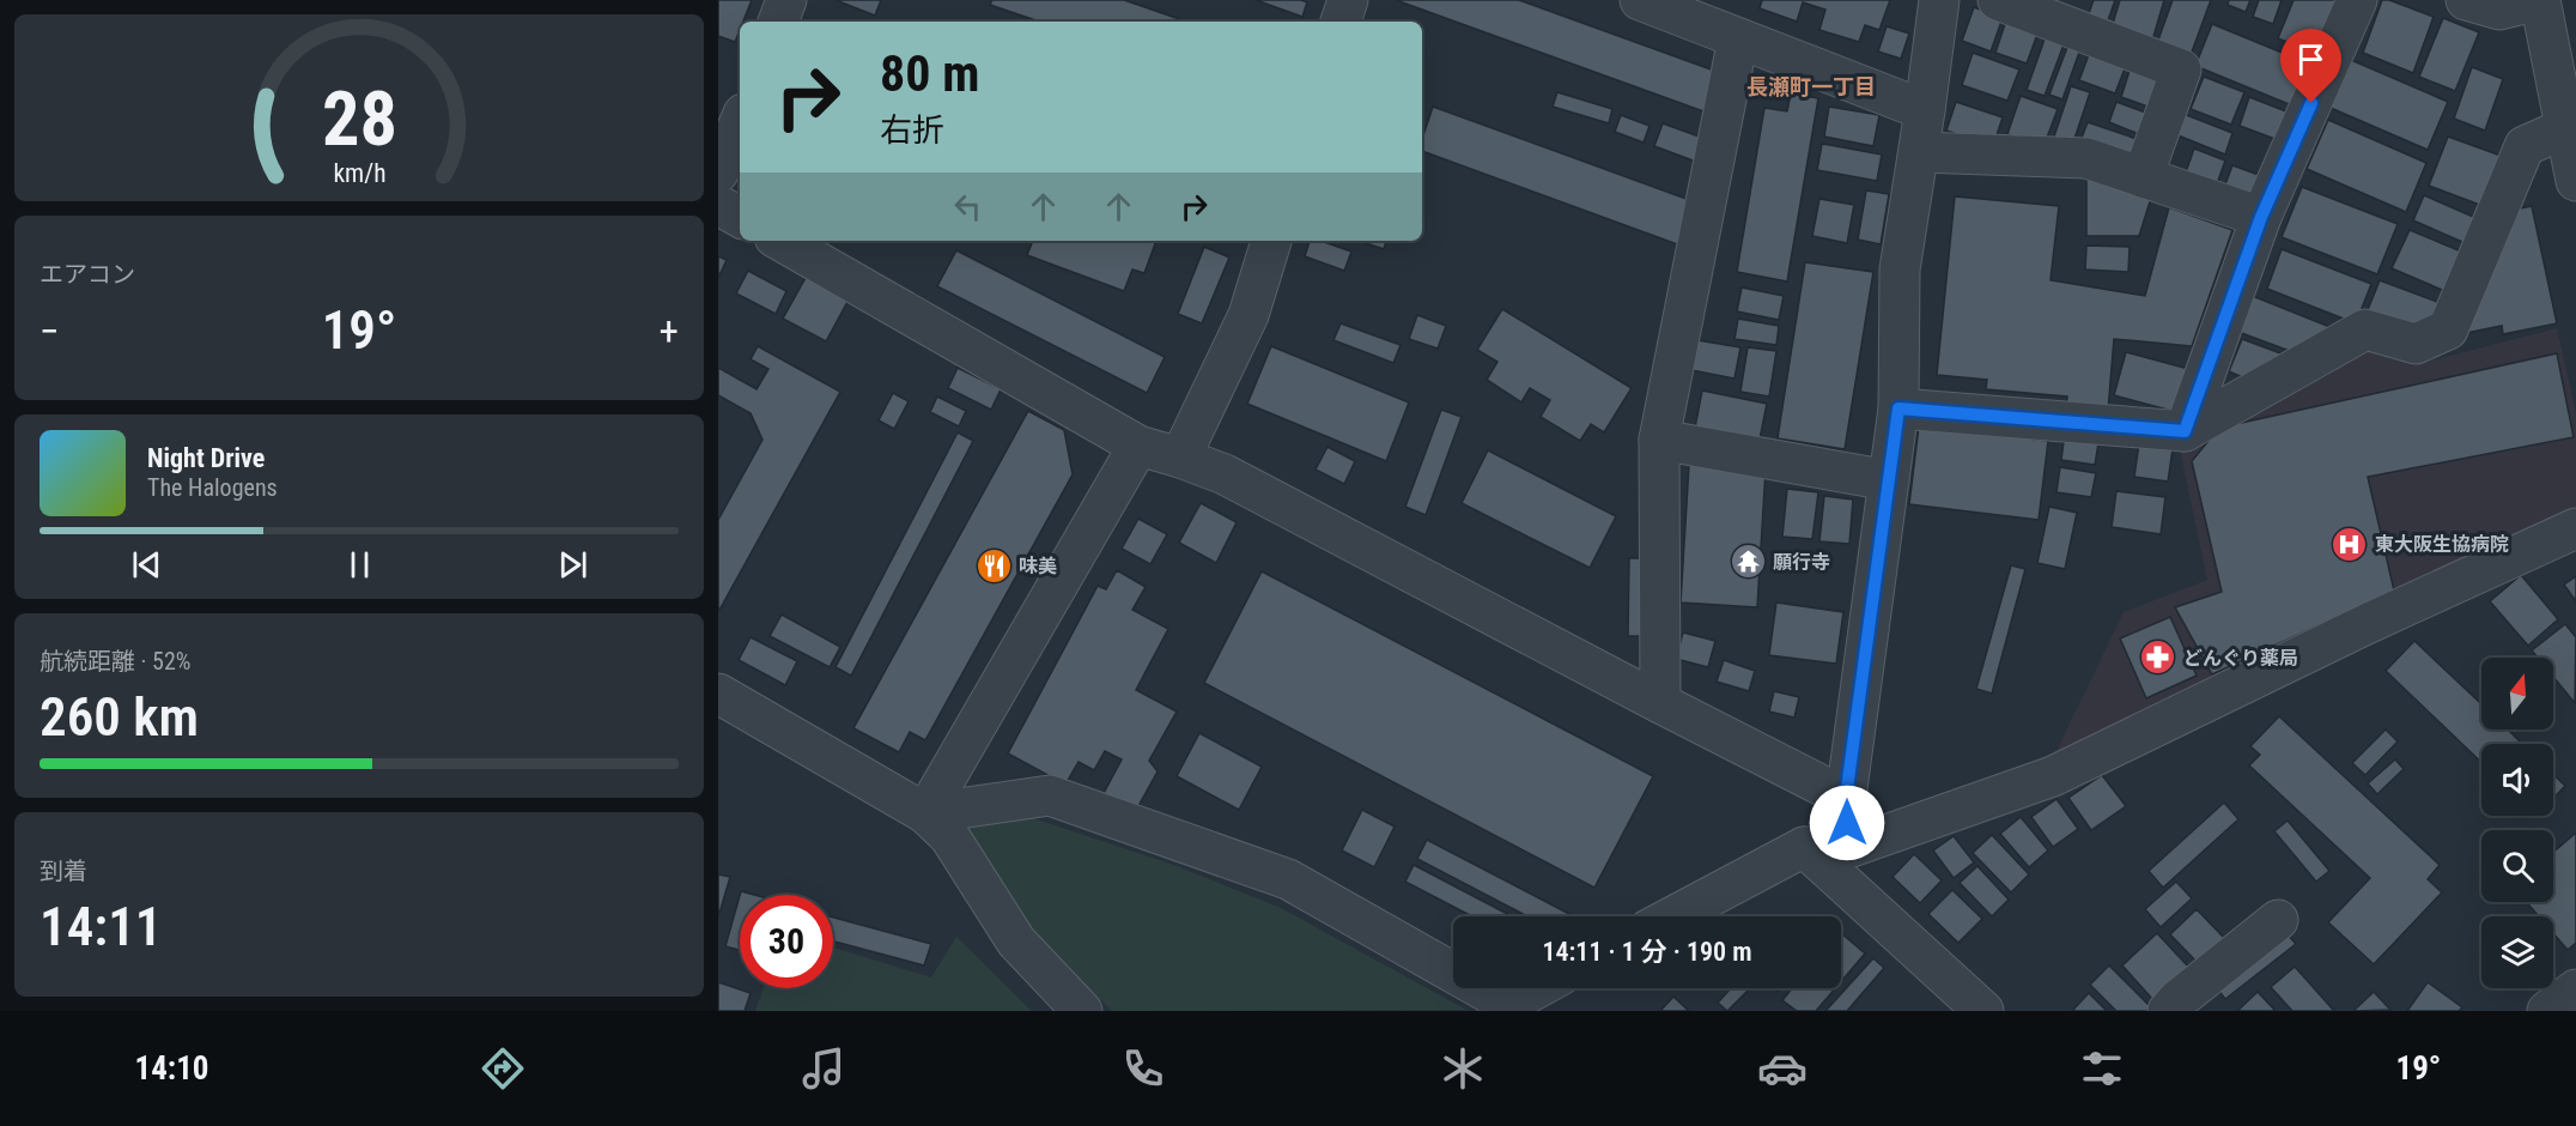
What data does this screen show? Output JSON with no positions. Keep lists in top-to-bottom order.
{
  "districts": ["長瀬町一丁目"],
  "places": {
    "hospital": ["東大阪生協病院"],
    "temple": ["願行寺"],
    "restaurant": ["味美"],
    "pharmacy": ["どんぐり薬局"]
  },
  "north": "top",
  "page": {
    "turn": ["80 m", "右折"],
    "tile": [
      "エアコン",
      ["航続距離 · 52%", "260 km"],
      ["到着", "14:11"]
    ],
    "heat": ["−", "19°", "+"],
    "song": ["Night Drive", "The Halogens"],
    "limit": "30",
    "trip": "14:11 · 1 分 · 190 m",
    "tabs": ["14:10", "19°"],
    "gauge": ["28", "km/h"]
  }
}
